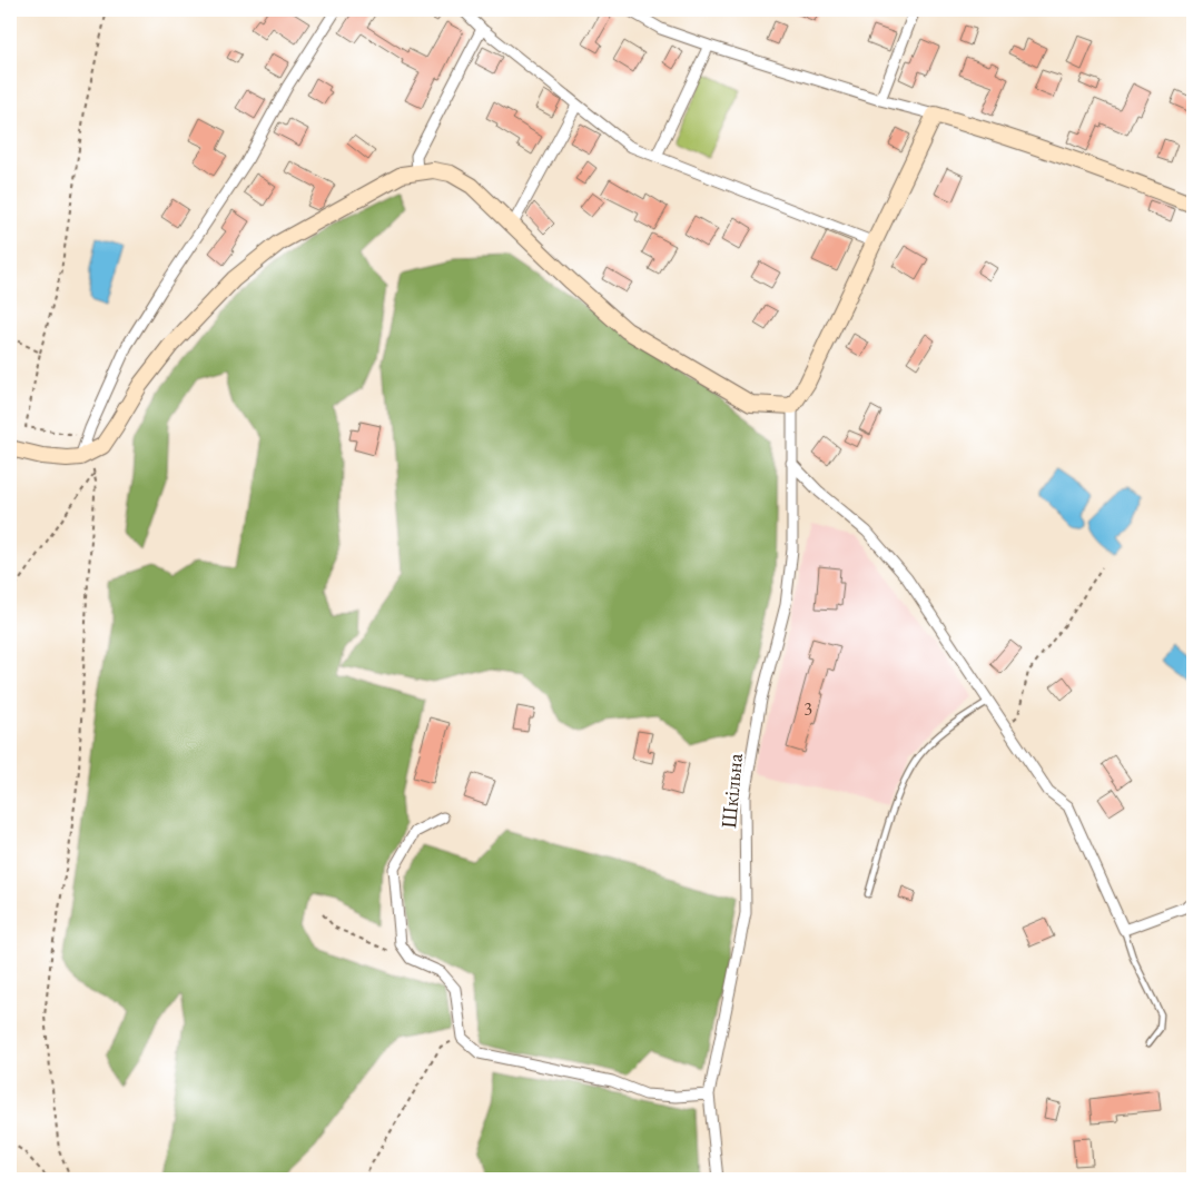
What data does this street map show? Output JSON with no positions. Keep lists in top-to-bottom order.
{
  "streets": {
    "street": ["Шкільна"]
  },
  "house_numbers": ["3"]
}
